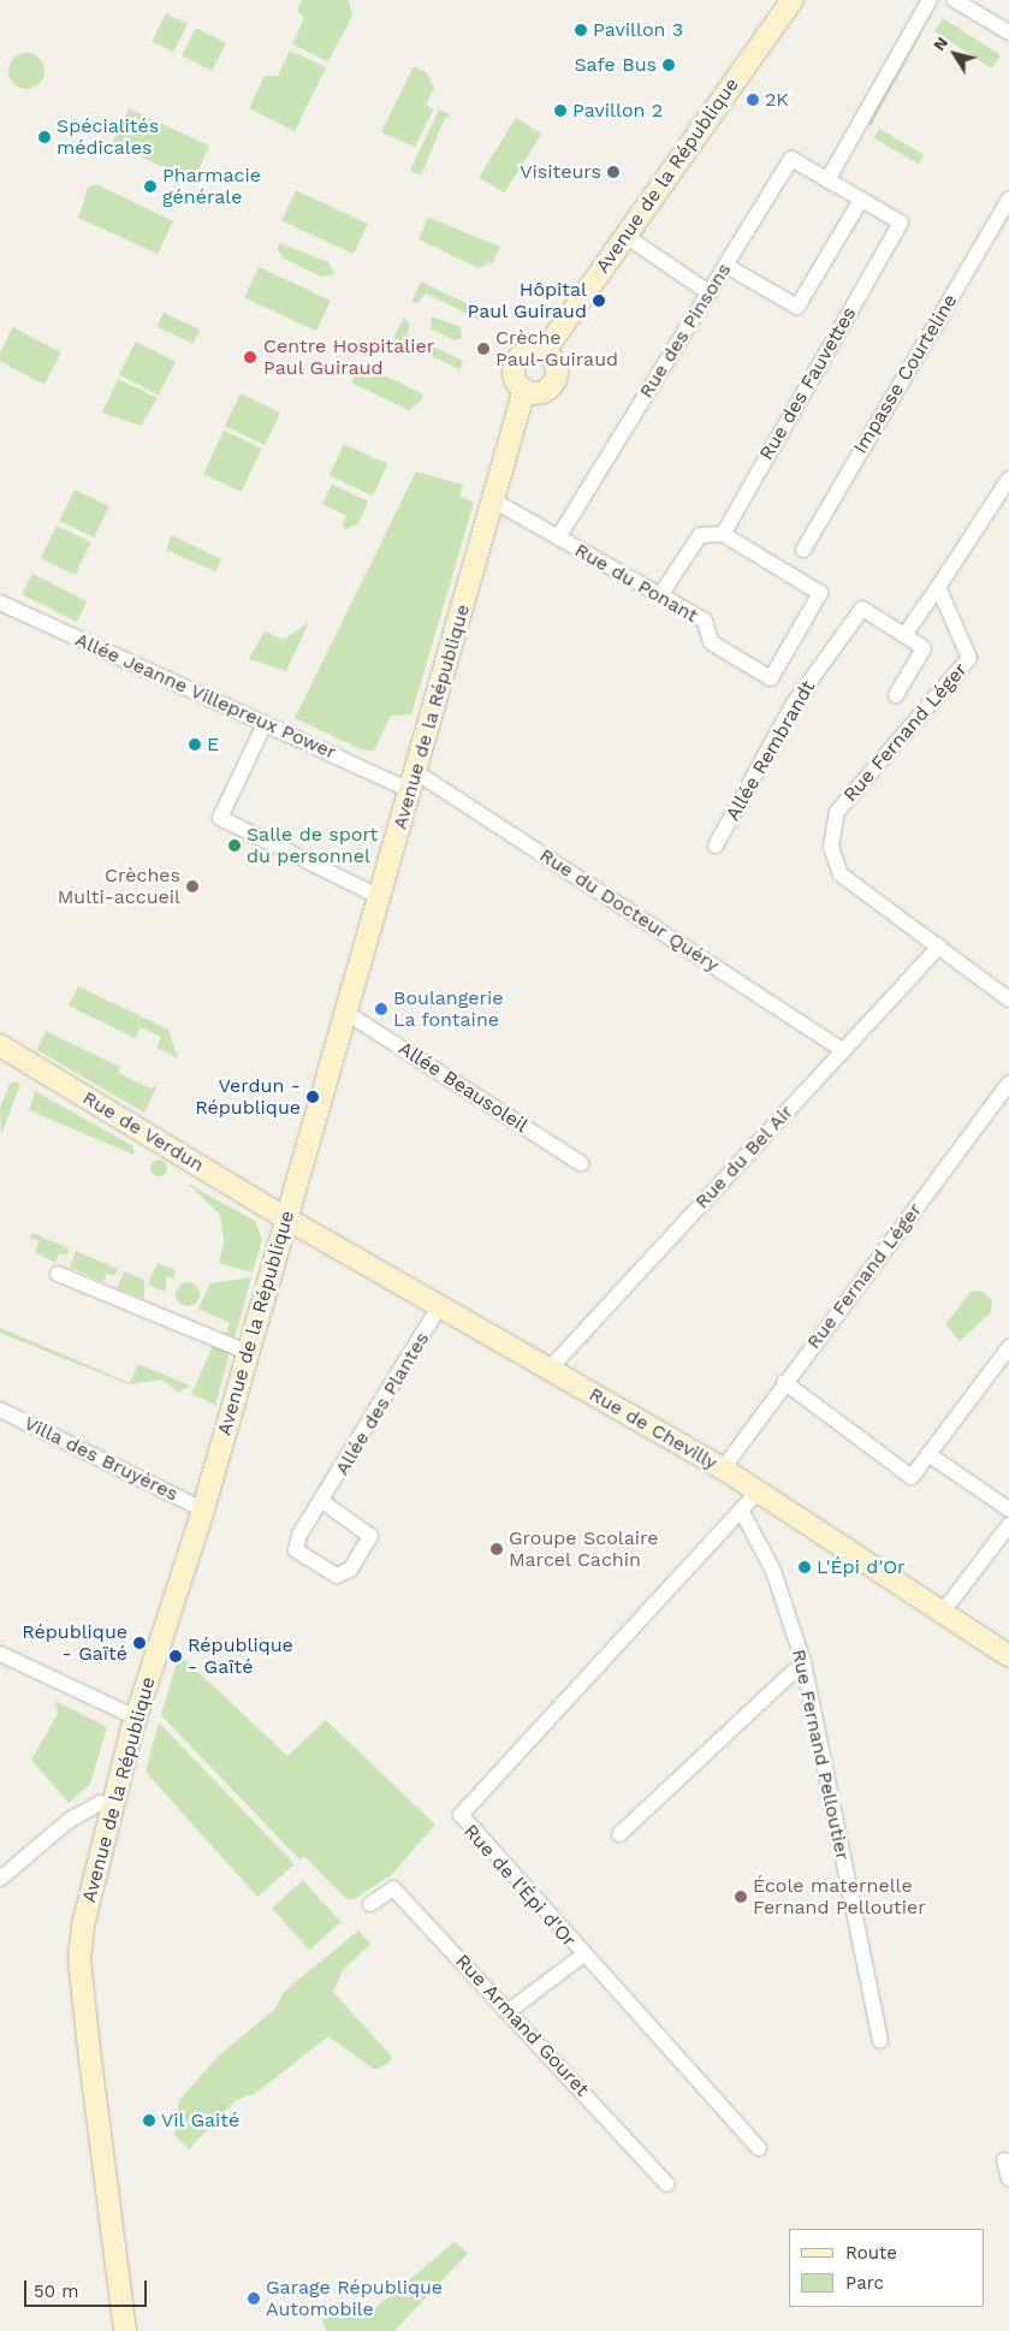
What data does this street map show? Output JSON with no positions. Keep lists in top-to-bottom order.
{
  "streets": {
    "main road": ["Avenue de la République", "Rue de Verdun", "Rue de Chevilly"],
    "street": [
      "Rue des Pinsons",
      "Impasse Courteline",
      "Rue des Fauvettes",
      "Rue du Ponant",
      "Allée Jeanne Villepreux Power",
      "Rue Fernand Léger",
      "Allée Rembrandt",
      "Rue du Docteur Quéry",
      "Allée Beausoleil",
      "Rue du Bel Air",
      "Allée des Plantes",
      "Villa des Bruyères",
      "Rue Fernand Pelloutier",
      "Rue de l'Épi d'Or",
      "Rue Armand Gouret"
    ]
  },
  "crossings": [
    ["Avenue de la République", "Rue du Ponant"],
    ["Avenue de la République", "Allée Jeanne Villepreux Power"],
    ["Avenue de la République", "Rue du Docteur Quéry"],
    ["Avenue de la République", "Allée Beausoleil"],
    ["Avenue de la République", "Rue de Verdun"],
    ["Avenue de la République", "Rue de Chevilly"],
    ["Avenue de la République", "Villa des Bruyères"],
    ["Rue des Pinsons", "Rue des Fauvettes"],
    ["Rue des Pinsons", "Rue du Ponant"],
    ["Rue des Fauvettes", "Rue du Ponant"],
    ["Allée Jeanne Villepreux Power", "Rue du Docteur Quéry"],
    ["Rue Fernand Léger", "Rue du Bel Air"],
    ["Rue Fernand Léger", "Rue de Chevilly"],
    ["Rue du Docteur Quéry", "Rue du Bel Air"],
    ["Rue de Verdun", "Rue de Chevilly"],
    ["Rue du Bel Air", "Rue de Chevilly"],
    ["Allée des Plantes", "Rue de Chevilly"],
    ["Rue de Chevilly", "Rue de l'Épi d'Or"],
    ["Rue Fernand Pelloutier", "Rue de l'Épi d'Or"]
  ],
  "places": [
    "Pavillon 3",
    "Safe Bus",
    "2K",
    "Pavillon 2",
    "Spécialités médicales",
    "Visiteurs",
    "Pharmacie générale",
    "Hôpital Paul Guiraud",
    "Crèche Paul-Guiraud",
    "Centre Hospitalier Paul Guiraud",
    "E",
    "Salle de sport du personnel",
    "Crèches Multi-accueil",
    "Boulangerie La fontaine",
    "Verdun - République",
    "Groupe Scolaire Marcel Cachin",
    "L'Épi d'Or",
    "République - Gaïté",
    "République - Gaîté",
    "École maternelle Fernand Pelloutier",
    "Vil Gaité",
    "Garage République Automobile"
  ],
  "legend": ["Route", "Parc"],
  "scale_bar": "50 m",
  "north": "top left"
}
